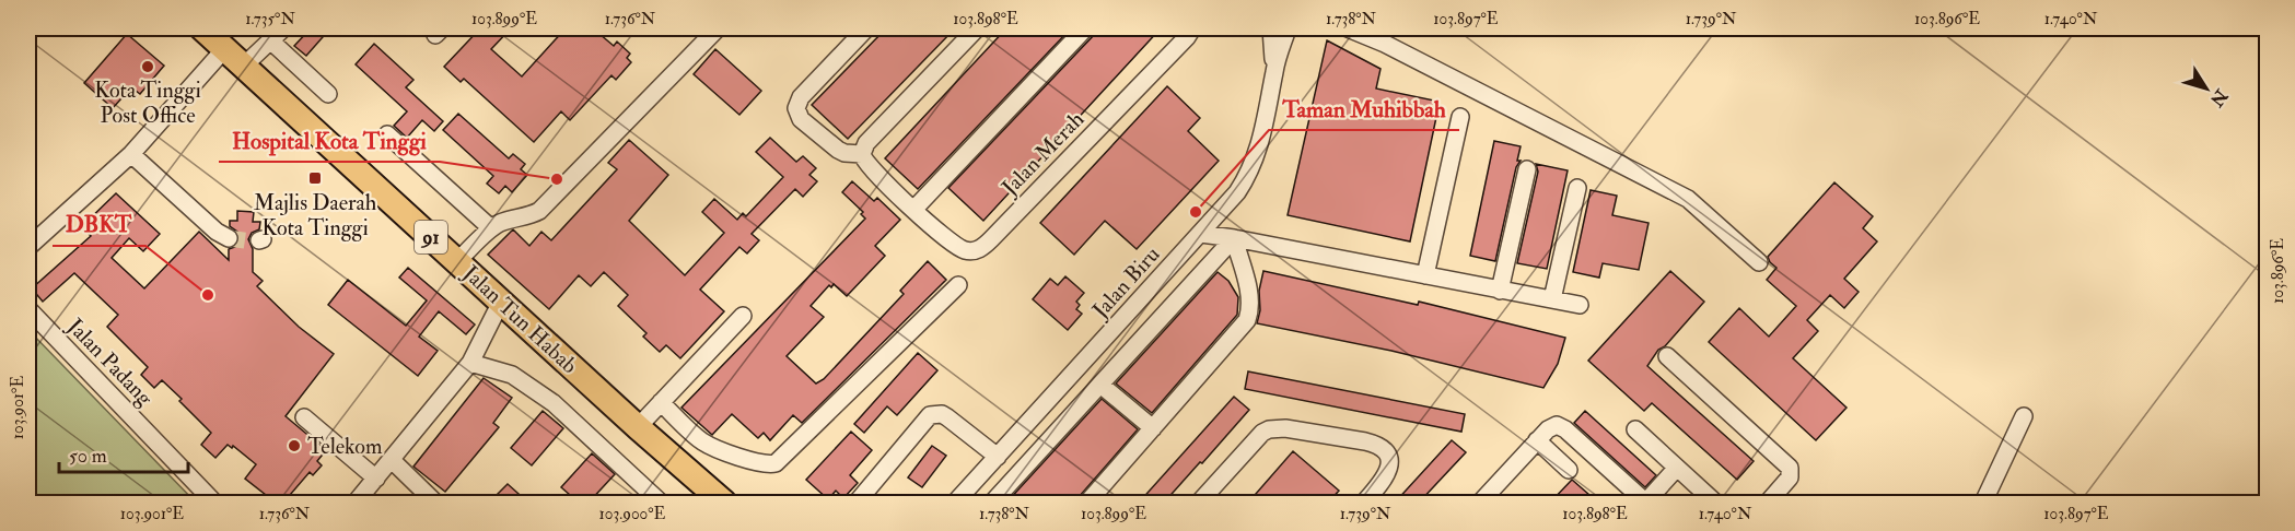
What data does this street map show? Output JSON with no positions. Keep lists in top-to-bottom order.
{
  "streets": {
    "highway": ["91", "Jalan Tun Habab"],
    "street": ["Jalan Merah", "Jalan Biru", "Jalan Padang"]
  },
  "places": {
    "other": [
      "Kota Tinggi Post Office",
      "Hospital Kota Tinggi",
      "Taman Muhibbah",
      "DBKT",
      "Telekom"
    ],
    "transit": ["Majlis Daerah Kota Tinggi"]
  },
  "scale_bar": "50 m",
  "north": "bottom right",
  "coordinates": [
    "1.735°N",
    "103.899°E",
    "1.736°N",
    "103.898°E",
    "1.738°N",
    "103.897°E",
    "1.739°N",
    "103.896°E",
    "1.740°N",
    "103.901°E",
    "103.900°E"
  ]
}
